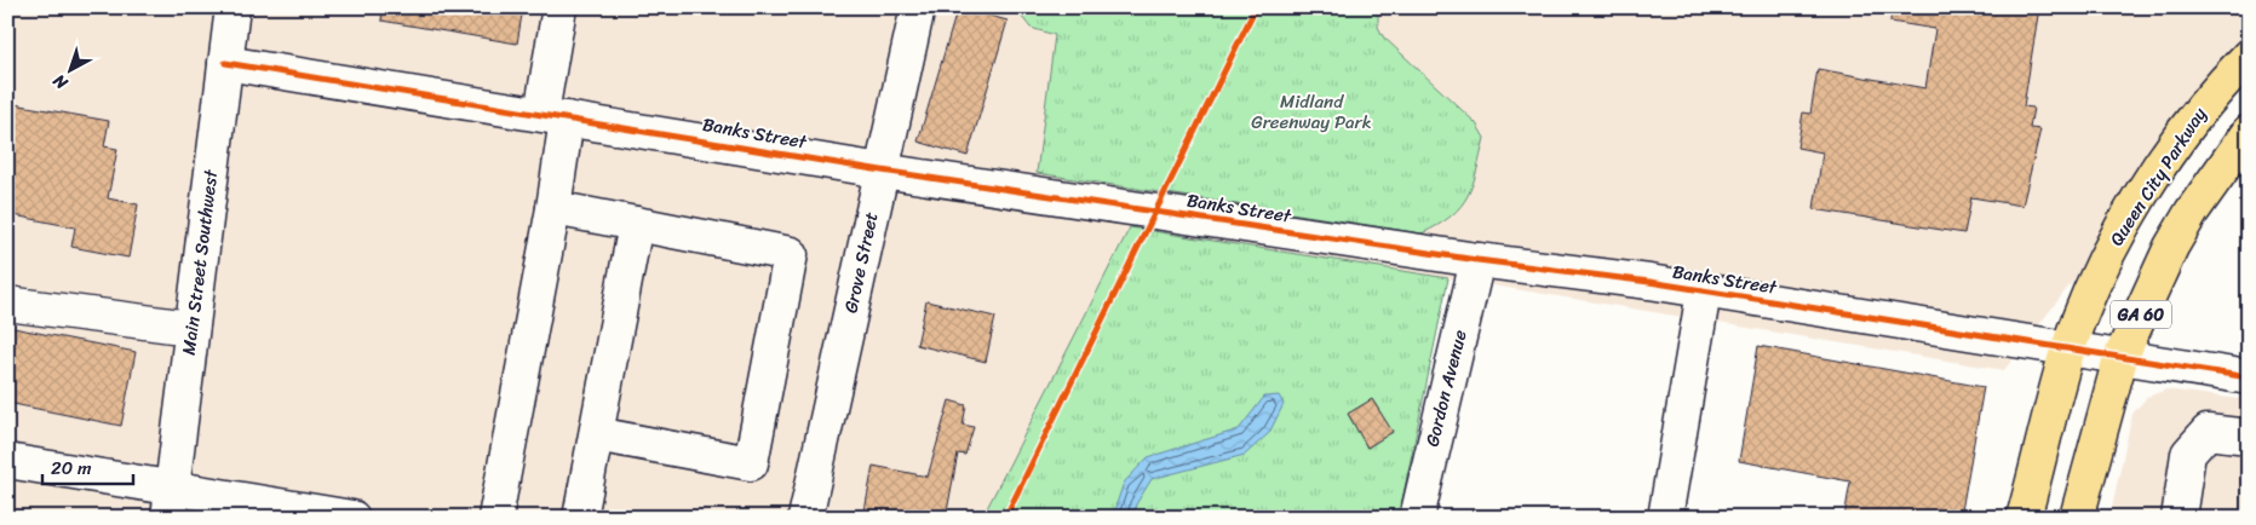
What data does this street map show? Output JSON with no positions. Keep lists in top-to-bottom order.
{
  "streets": {
    "main road": ["Queen City Parkway", "GA 60"],
    "street": [
      "Banks Street",
      "Main Street Southwest",
      "Grove Street",
      "Gordon Avenue"
    ]
  },
  "crossings": [
    ["Banks Street", "Queen City Parkway"],
    ["Banks Street", "Main Street Southwest"],
    ["Banks Street", "Grove Street"],
    ["Banks Street", "GA 60"],
    ["Banks Street", "Gordon Avenue"]
  ],
  "parks": ["Midland Greenway Park"],
  "scale_bar": "20 m",
  "north": "bottom left"
}
